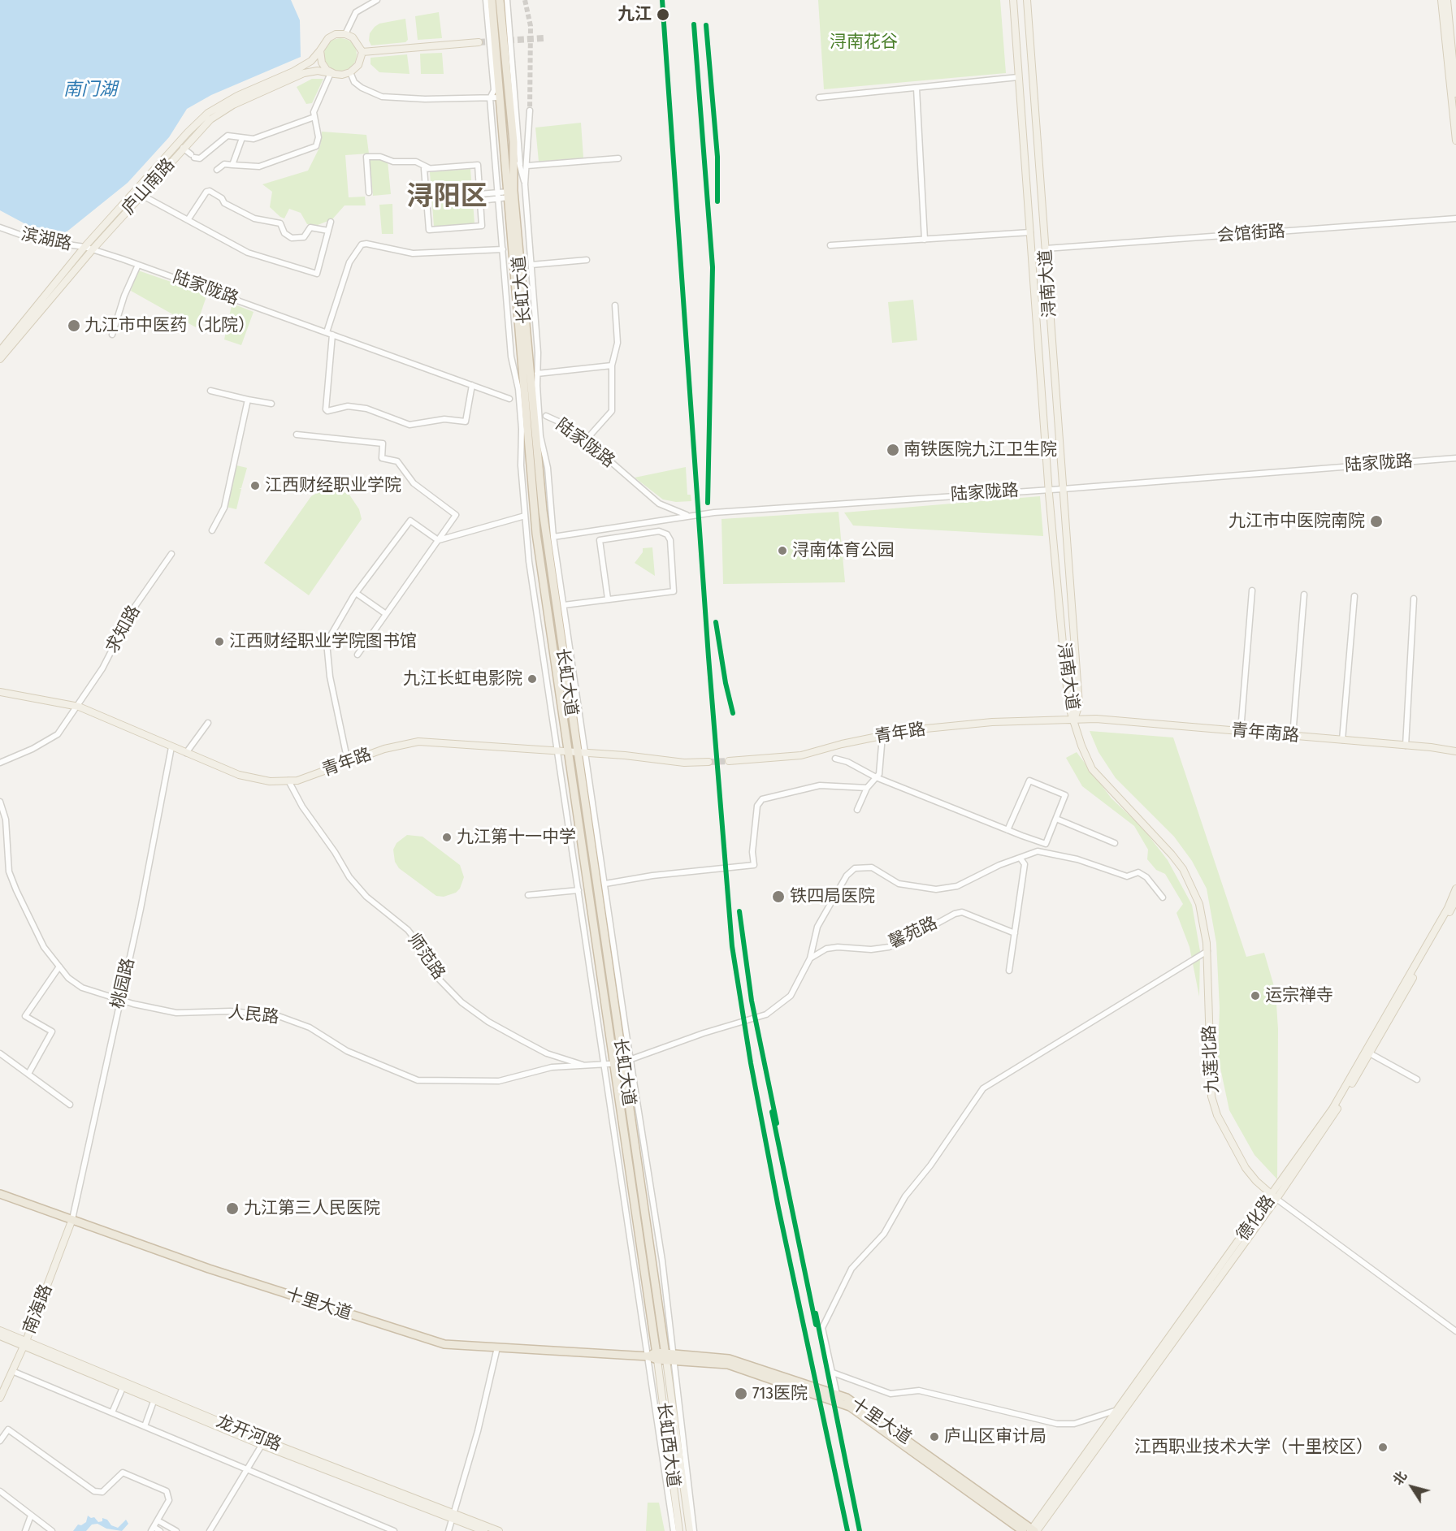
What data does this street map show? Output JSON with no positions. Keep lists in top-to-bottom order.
{
  "streets": {
    "highway": ["长虹大道", "十里大道"],
    "main road": [
      "庐山南路",
      "浔南大道",
      "青年路",
      "青年南路",
      "九莲北路",
      "德化路",
      "南海路",
      "龙开河路",
      "长虹西大道"
    ],
    "street": [
      "会馆街路",
      "滨湖路",
      "陆家陇路",
      "求知路",
      "馨苑路",
      "师范路",
      "桃园路",
      "人民路"
    ]
  },
  "crossings": [
    ["庐山南路", "滨湖路"],
    ["庐山南路", "陆家陇路"],
    ["会馆街路", "浔南大道"],
    ["滨湖路", "陆家陇路"],
    ["浔南大道", "陆家陇路"],
    ["浔南大道", "青年路"],
    ["浔南大道", "青年南路"],
    ["浔南大道", "九莲北路"],
    ["长虹大道", "青年路"],
    ["长虹大道", "人民路"],
    ["长虹大道", "十里大道"],
    ["长虹大道", "长虹西大道"],
    ["求知路", "青年路"],
    ["青年路", "青年南路"],
    ["青年路", "师范路"],
    ["青年路", "桃园路"],
    ["青年路", "九莲北路"],
    ["青年南路", "九莲北路"],
    ["馨苑路", "人民路"],
    ["师范路", "人民路"],
    ["桃园路", "人民路"],
    ["桃园路", "十里大道"],
    ["桃园路", "南海路"],
    ["九莲北路", "德化路"],
    ["德化路", "十里大道"],
    ["十里大道", "南海路"],
    ["十里大道", "长虹西大道"],
    ["南海路", "龙开河路"]
  ],
  "districts": ["浔阳区"],
  "water": ["南门湖"],
  "parks": ["浔南花谷"],
  "places": [
    "九江",
    "九江市中医药（北院）",
    "南铁医院九江卫生院",
    "江西财经职业学院",
    "九江市中医院南院",
    "浔南体育公园",
    "江西财经职业学院图书馆",
    "九江长虹电影院",
    "九江第十一中学",
    "铁四局医院",
    "运宗禅寺",
    "九江第三人民医院",
    "713医院",
    "庐山区审计局",
    "江西职业技术大学（十里校区）"
  ],
  "north": "top left"
}
